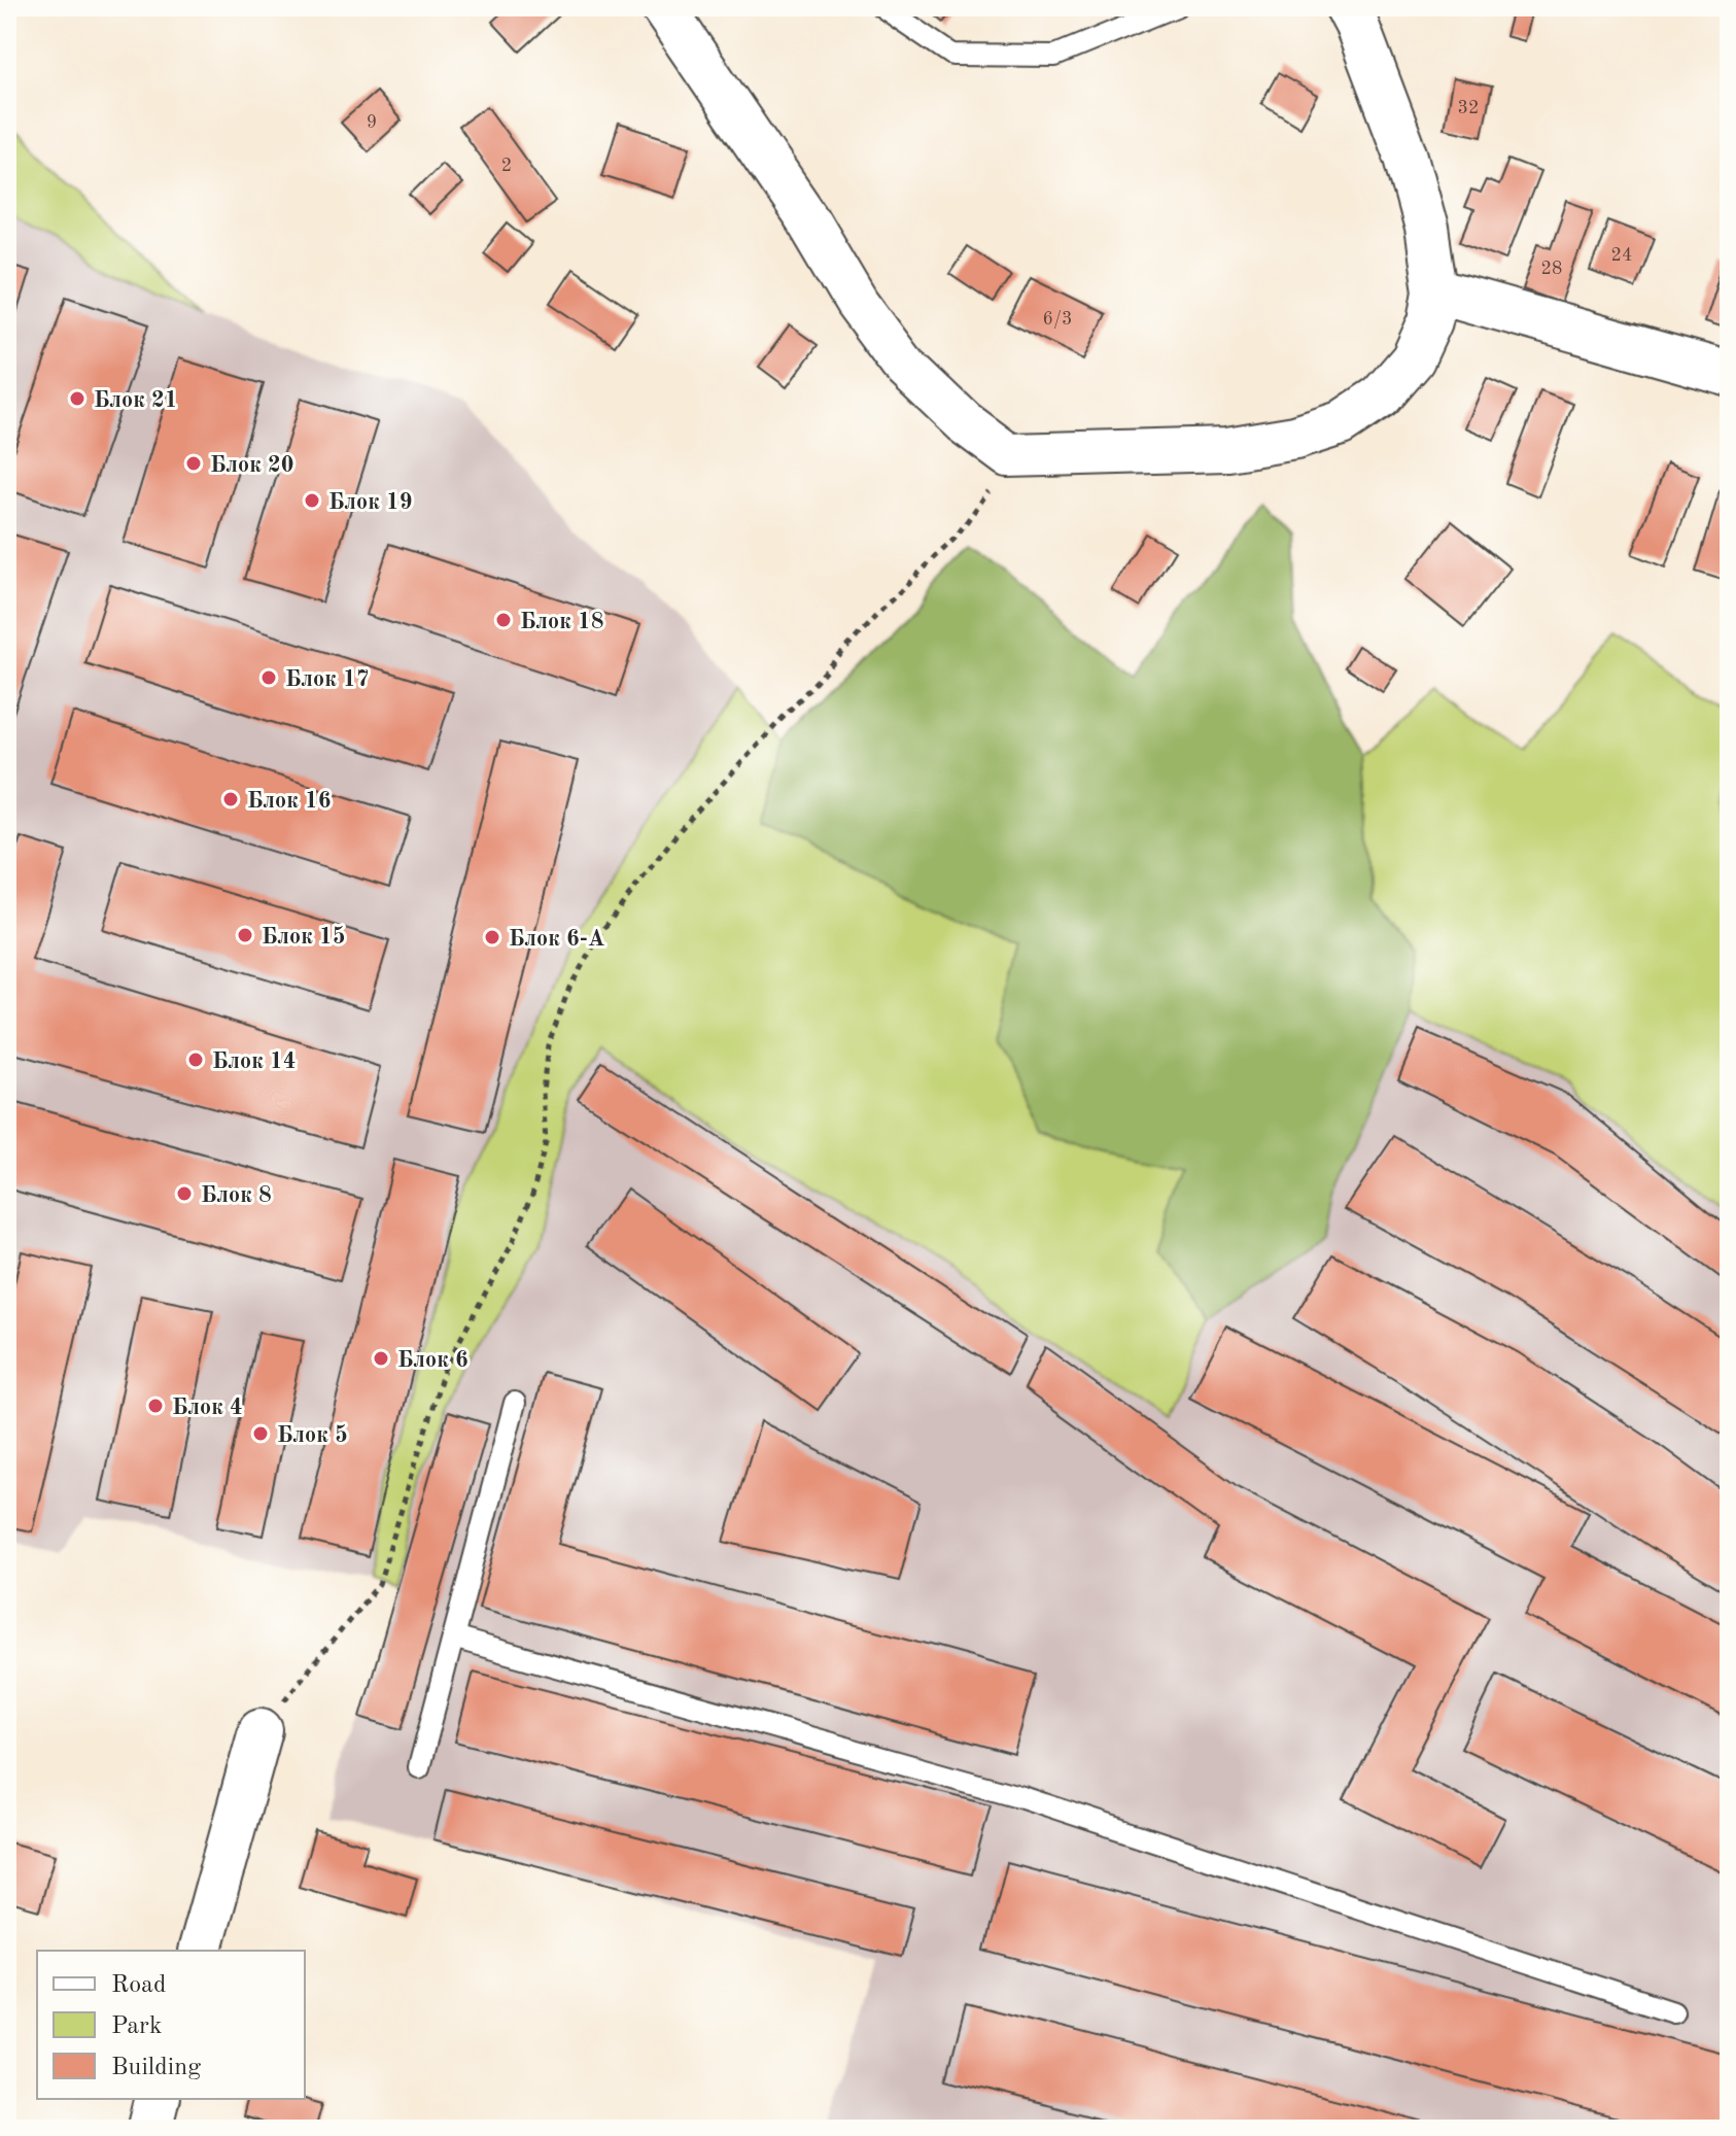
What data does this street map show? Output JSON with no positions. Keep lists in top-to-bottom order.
{
  "places": [
    "Блок 21",
    "Блок 20",
    "Блок 19",
    "Блок 18",
    "Блок 17",
    "Блок 16",
    "Блок 15",
    "Блок 6-А",
    "Блок 14",
    "Блок 8",
    "Блок 6",
    "Блок 4",
    "Блок 5"
  ],
  "house_numbers": [
    "32",
    "9",
    "2",
    "24",
    "28",
    "6/3"
  ],
  "legend": ["Road", "Park", "Building"]
}
